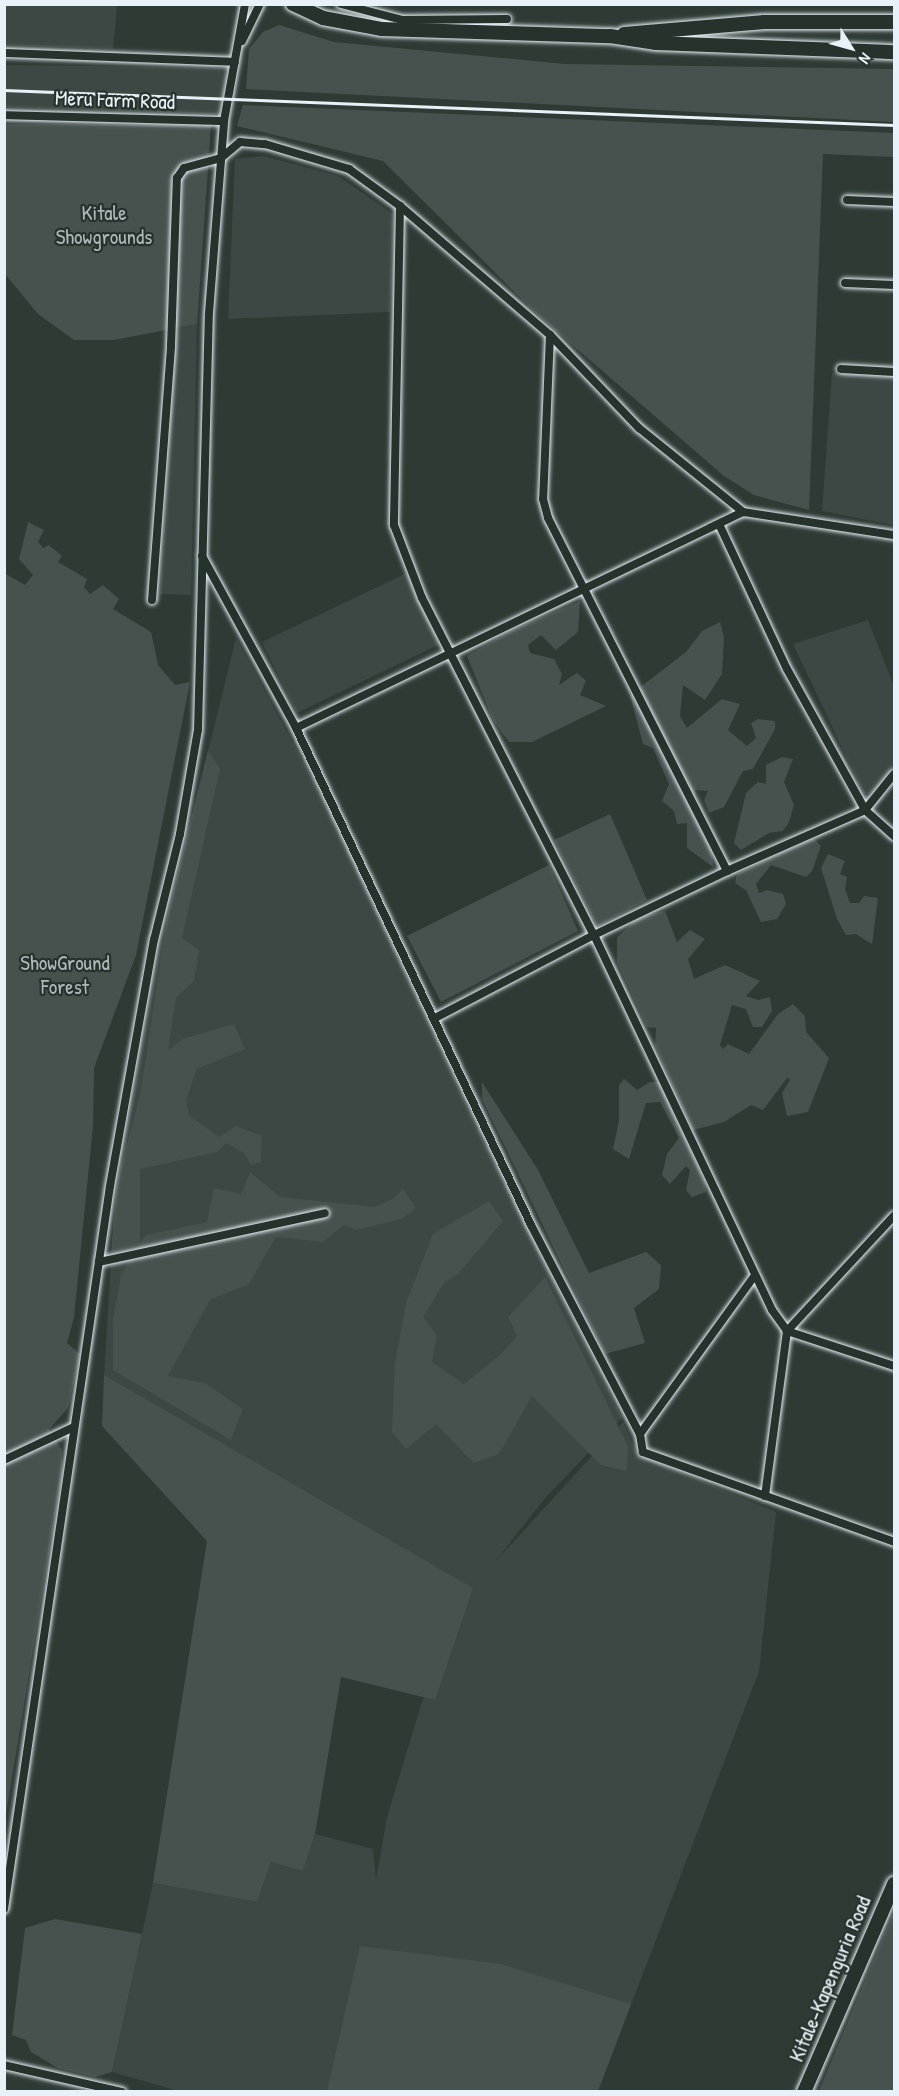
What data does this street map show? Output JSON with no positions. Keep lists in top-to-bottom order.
{
  "streets": {
    "highway": ["Kitale-Kapenguria Road"],
    "street": ["Meru Farm Road"]
  },
  "parks": ["Kitale Showgrounds", "ShowGround Forest"],
  "north": "bottom right"
}
